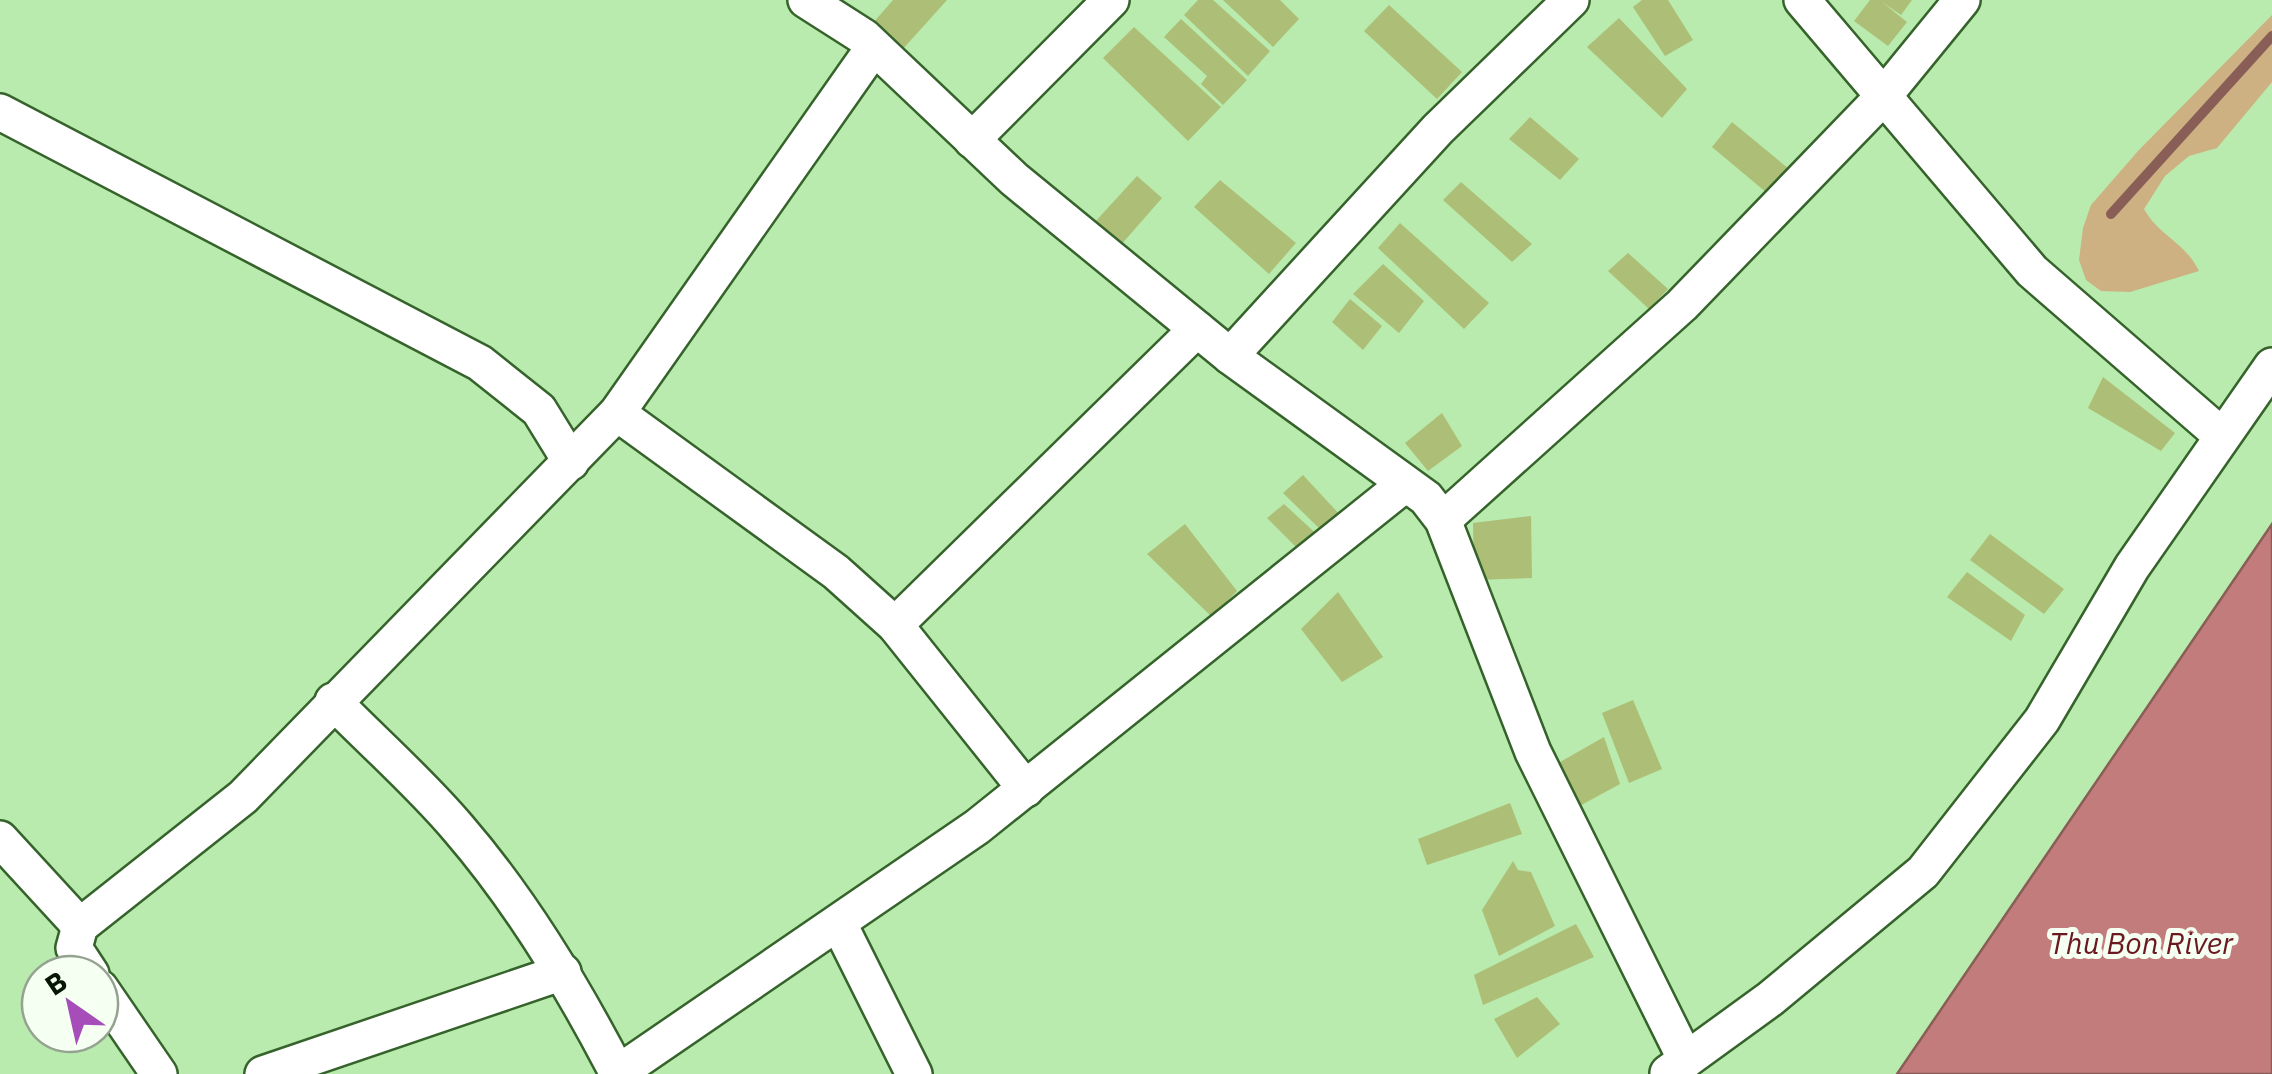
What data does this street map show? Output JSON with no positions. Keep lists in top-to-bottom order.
{
  "water": ["Thu Bon River"],
  "north": "top left"
}
